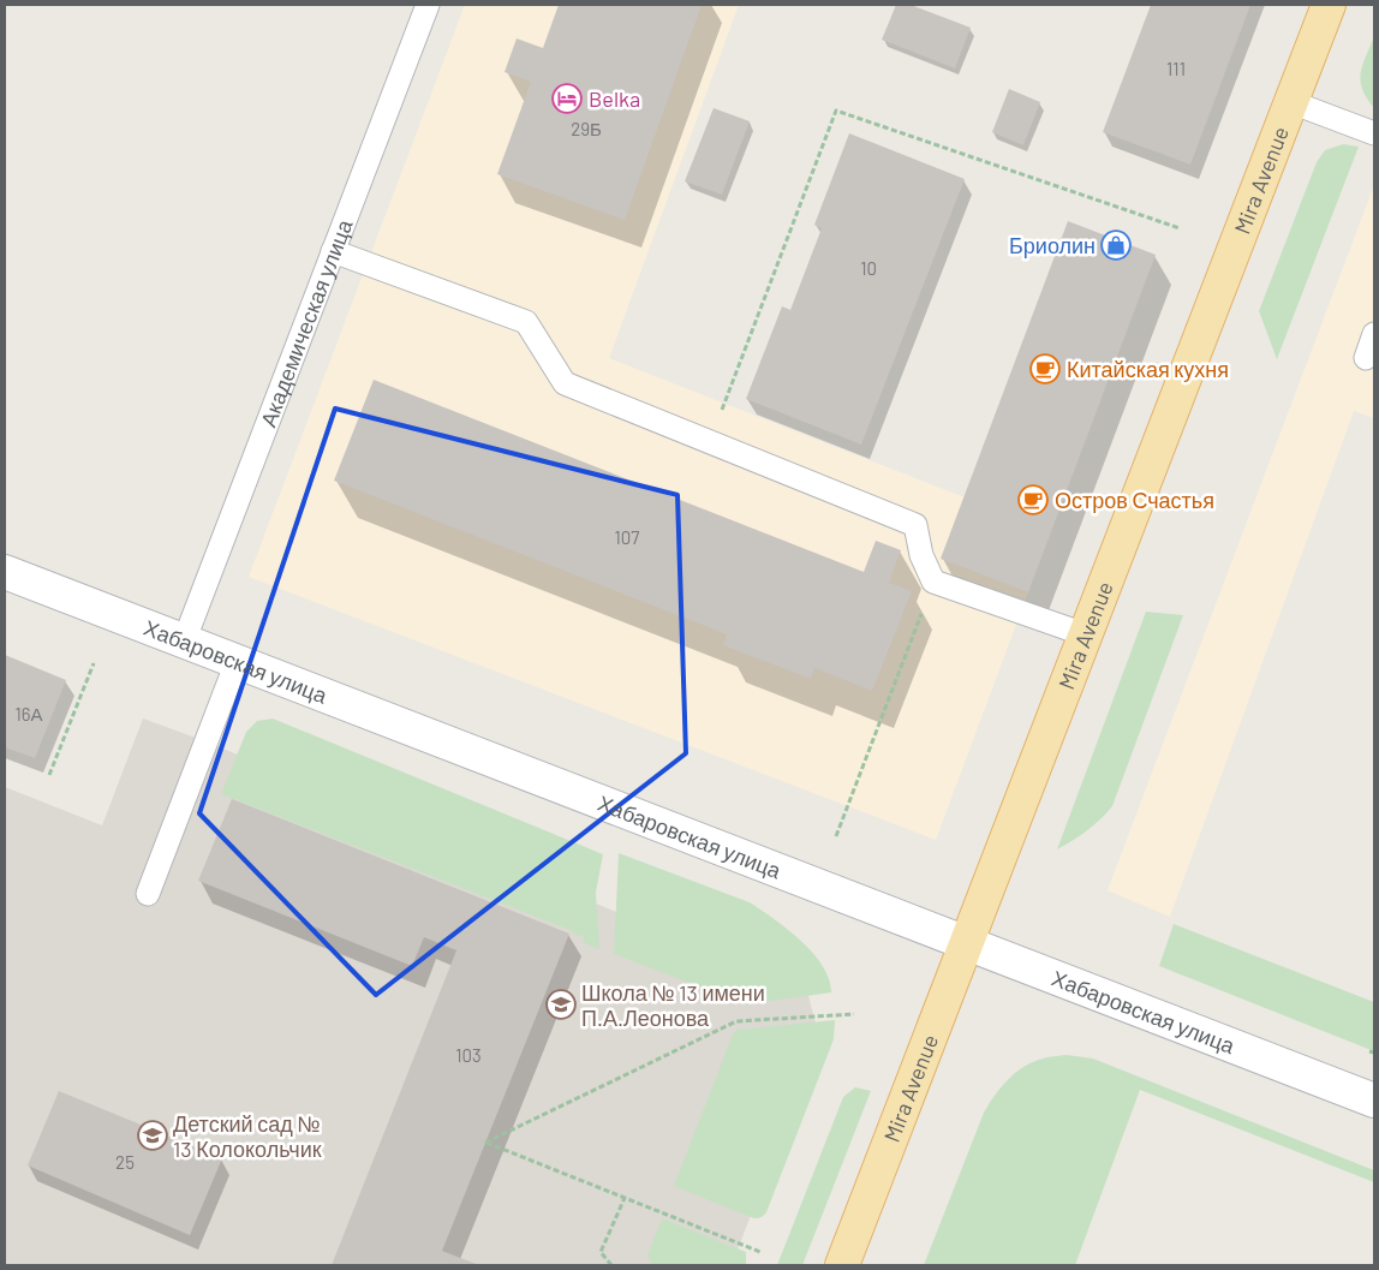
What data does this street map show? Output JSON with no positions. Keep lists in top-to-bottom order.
{
  "streets": {
    "main road": ["Mira Avenue"],
    "street": ["Хабаровская улица"],
    "lane": ["Академическая улица"]
  },
  "crossings": [
    ["Mira Avenue", "Хабаровская улица"],
    ["Академическая улица", "Хабаровская улица"]
  ],
  "places": {
    "hotel": ["Belka"],
    "shop": ["Бриолин"],
    "cafe": ["Китайская кухня", "Остров Счастья"],
    "school or university": ["Школа № 13 имени П.А.Леонова", "Детский сад № 13 Колокольчик"]
  },
  "house_numbers": [
    "111",
    "29Б",
    "10",
    "107",
    "16А",
    "103",
    "25"
  ]
}
